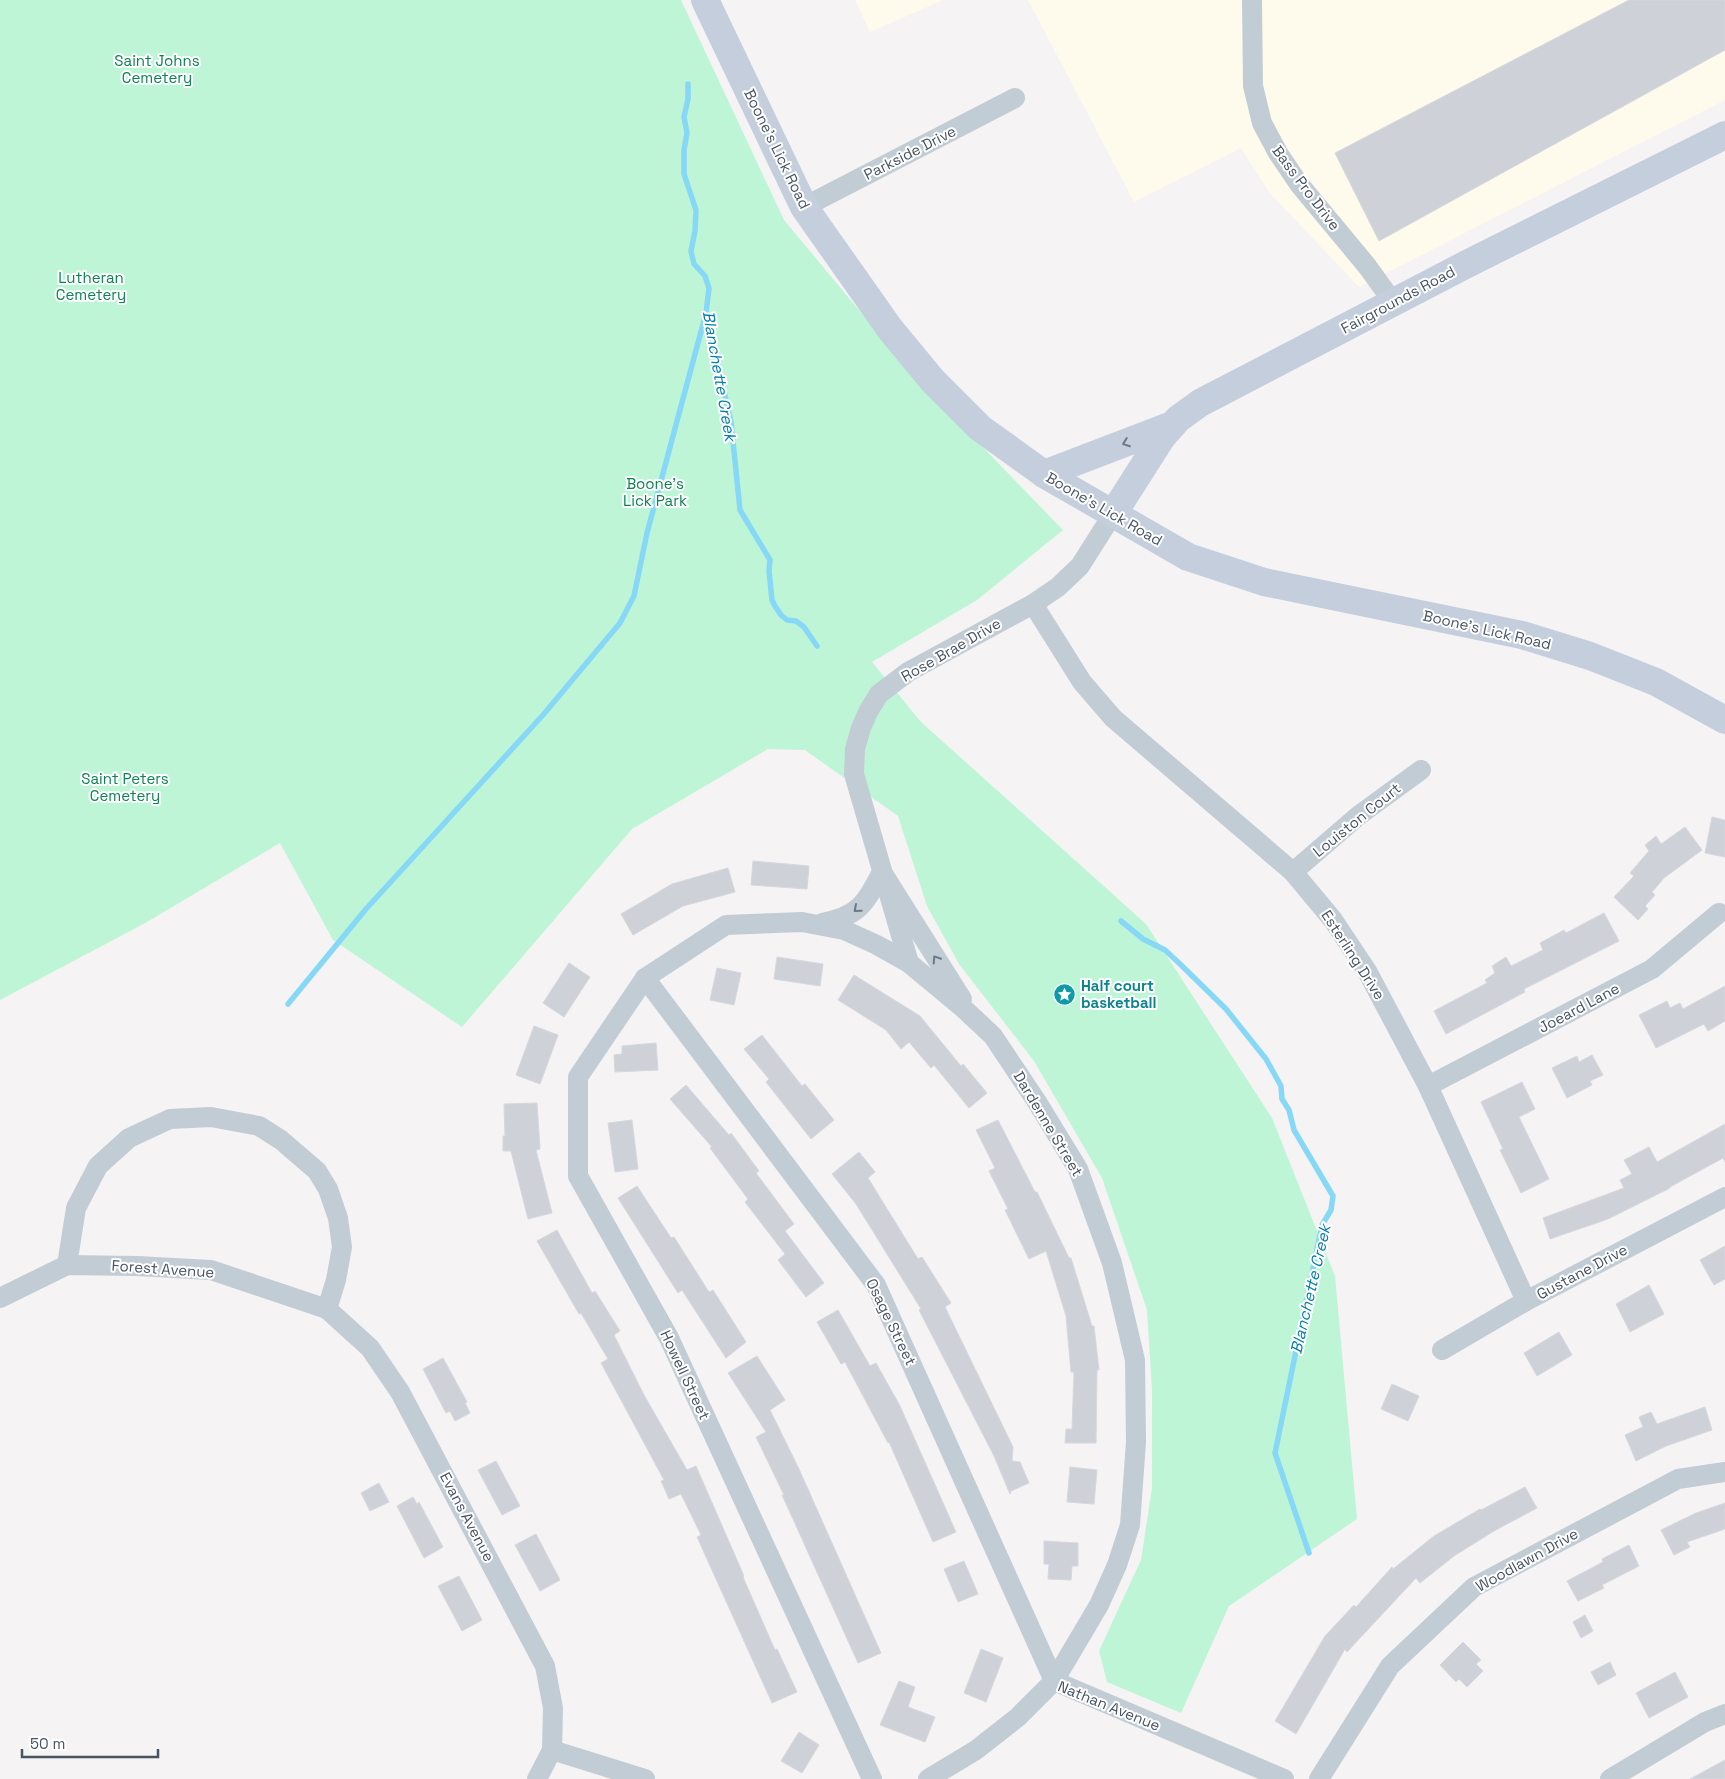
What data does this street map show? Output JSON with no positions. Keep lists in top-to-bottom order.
{
  "streets": {
    "street": [
      "Boone's Lick Road",
      "Parkside Drive",
      "Bass Pro Drive",
      "Fairgrounds Road",
      "Rose Brae Drive",
      "Louiston Court",
      "Esterling Drive",
      "Joeard Lane",
      "Dardenne Street",
      "Forest Avenue",
      "Gustane Drive",
      "Osage Street",
      "Howell Street",
      "Evans Avenue",
      "Woodlawn Drive",
      "Nathan Avenue"
    ]
  },
  "crossings": [
    ["Boone's Lick Road", "Parkside Drive"],
    ["Boone's Lick Road", "Fairgrounds Road"],
    ["Boone's Lick Road", "Rose Brae Drive"],
    ["Bass Pro Drive", "Fairgrounds Road"],
    ["Fairgrounds Road", "Rose Brae Drive"],
    ["Rose Brae Drive", "Esterling Drive"],
    ["Rose Brae Drive", "Dardenne Street"],
    ["Louiston Court", "Esterling Drive"],
    ["Esterling Drive", "Joeard Lane"],
    ["Esterling Drive", "Gustane Drive"],
    ["Dardenne Street", "Osage Street"],
    ["Dardenne Street", "Howell Street"],
    ["Dardenne Street", "Nathan Avenue"],
    ["Forest Avenue", "Evans Avenue"],
    ["Osage Street", "Howell Street"],
    ["Osage Street", "Nathan Avenue"]
  ],
  "water": ["Blanchette Creek"],
  "parks": [
    "Saint Johns Cemetery",
    "Lutheran Cemetery",
    "Boone's Lick Park",
    "Saint Peters Cemetery"
  ],
  "places": {
    "place": ["Half court basketball"]
  },
  "scale_bar": "50 m"
}
